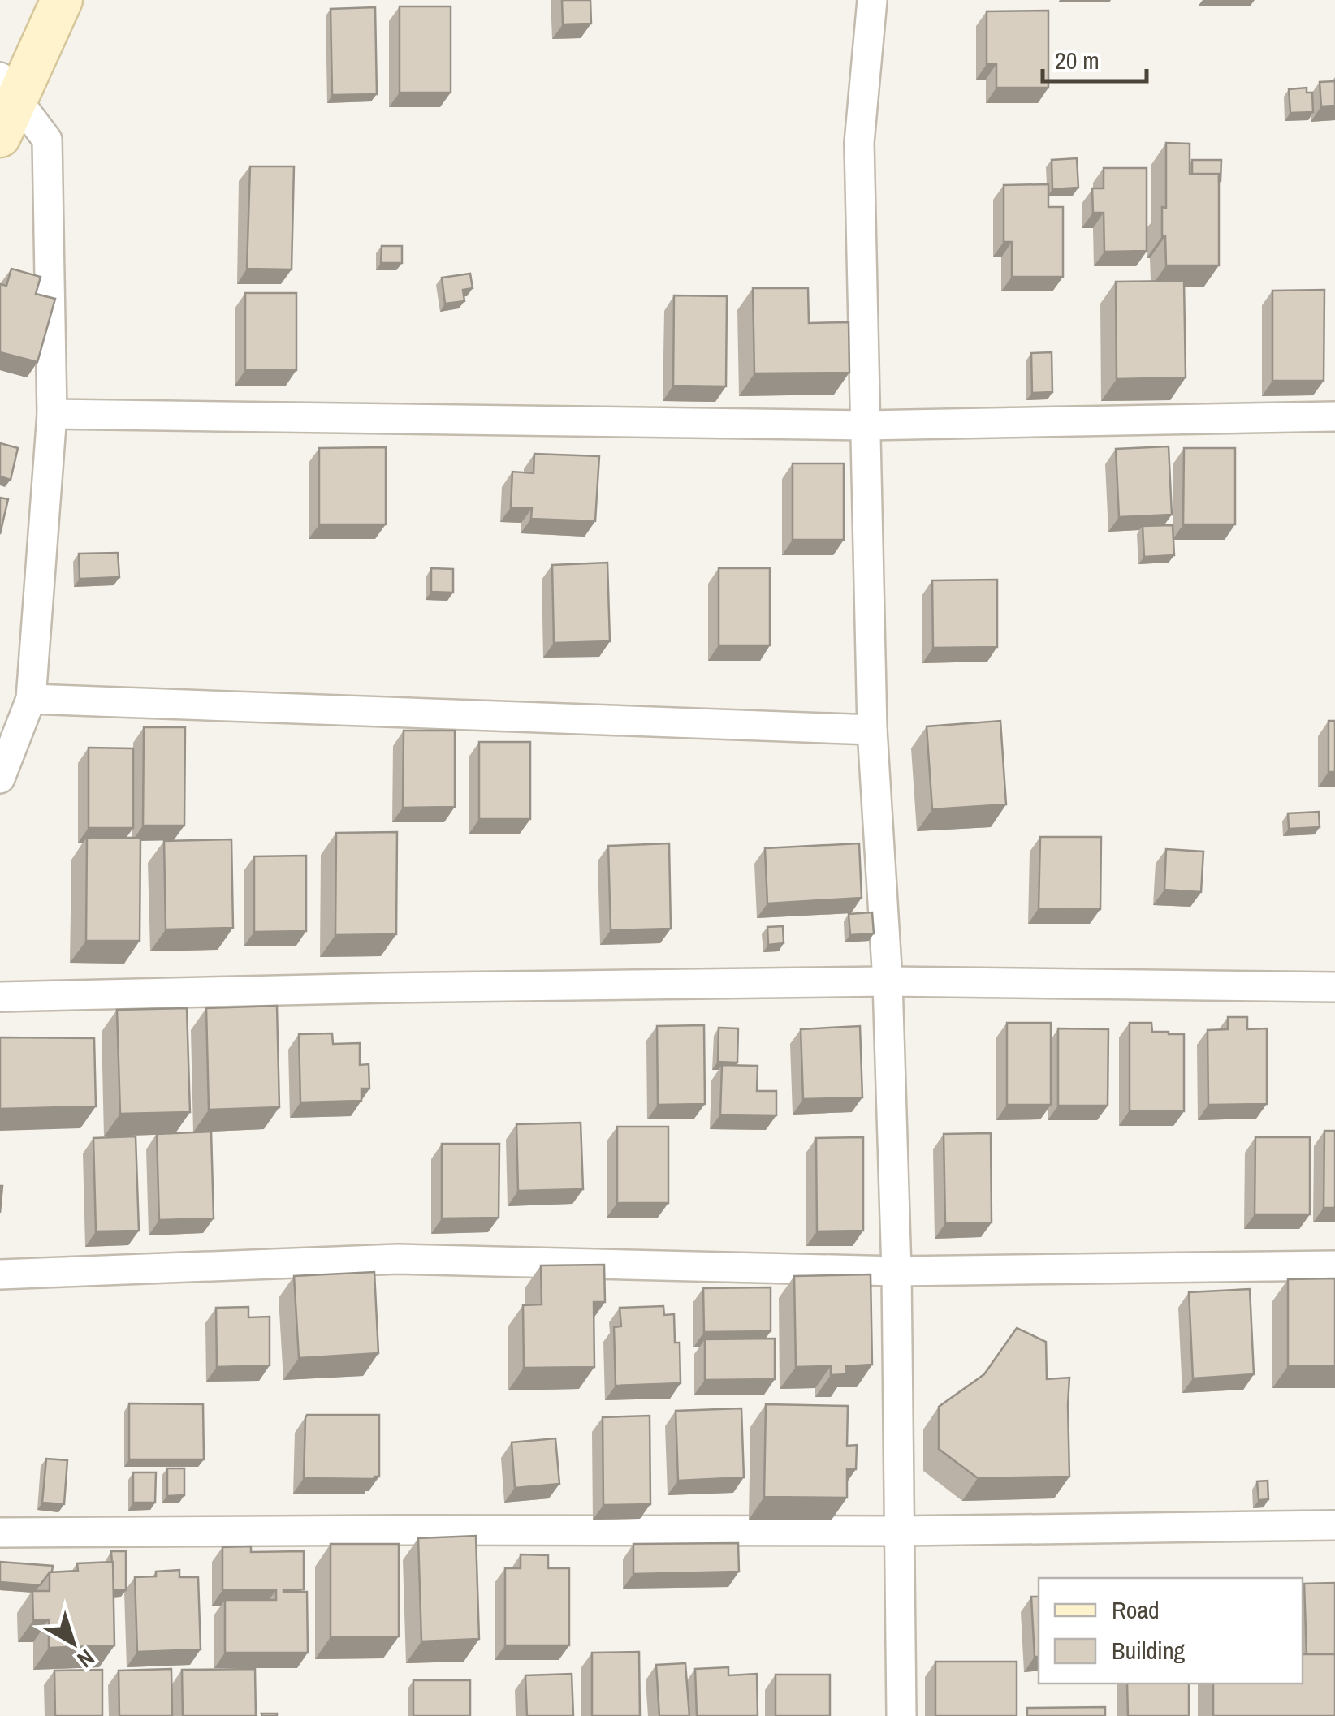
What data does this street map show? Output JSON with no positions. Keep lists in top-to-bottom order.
{
  "legend": ["Road", "Building"],
  "scale_bar": "20 m",
  "north": "bottom right"
}
